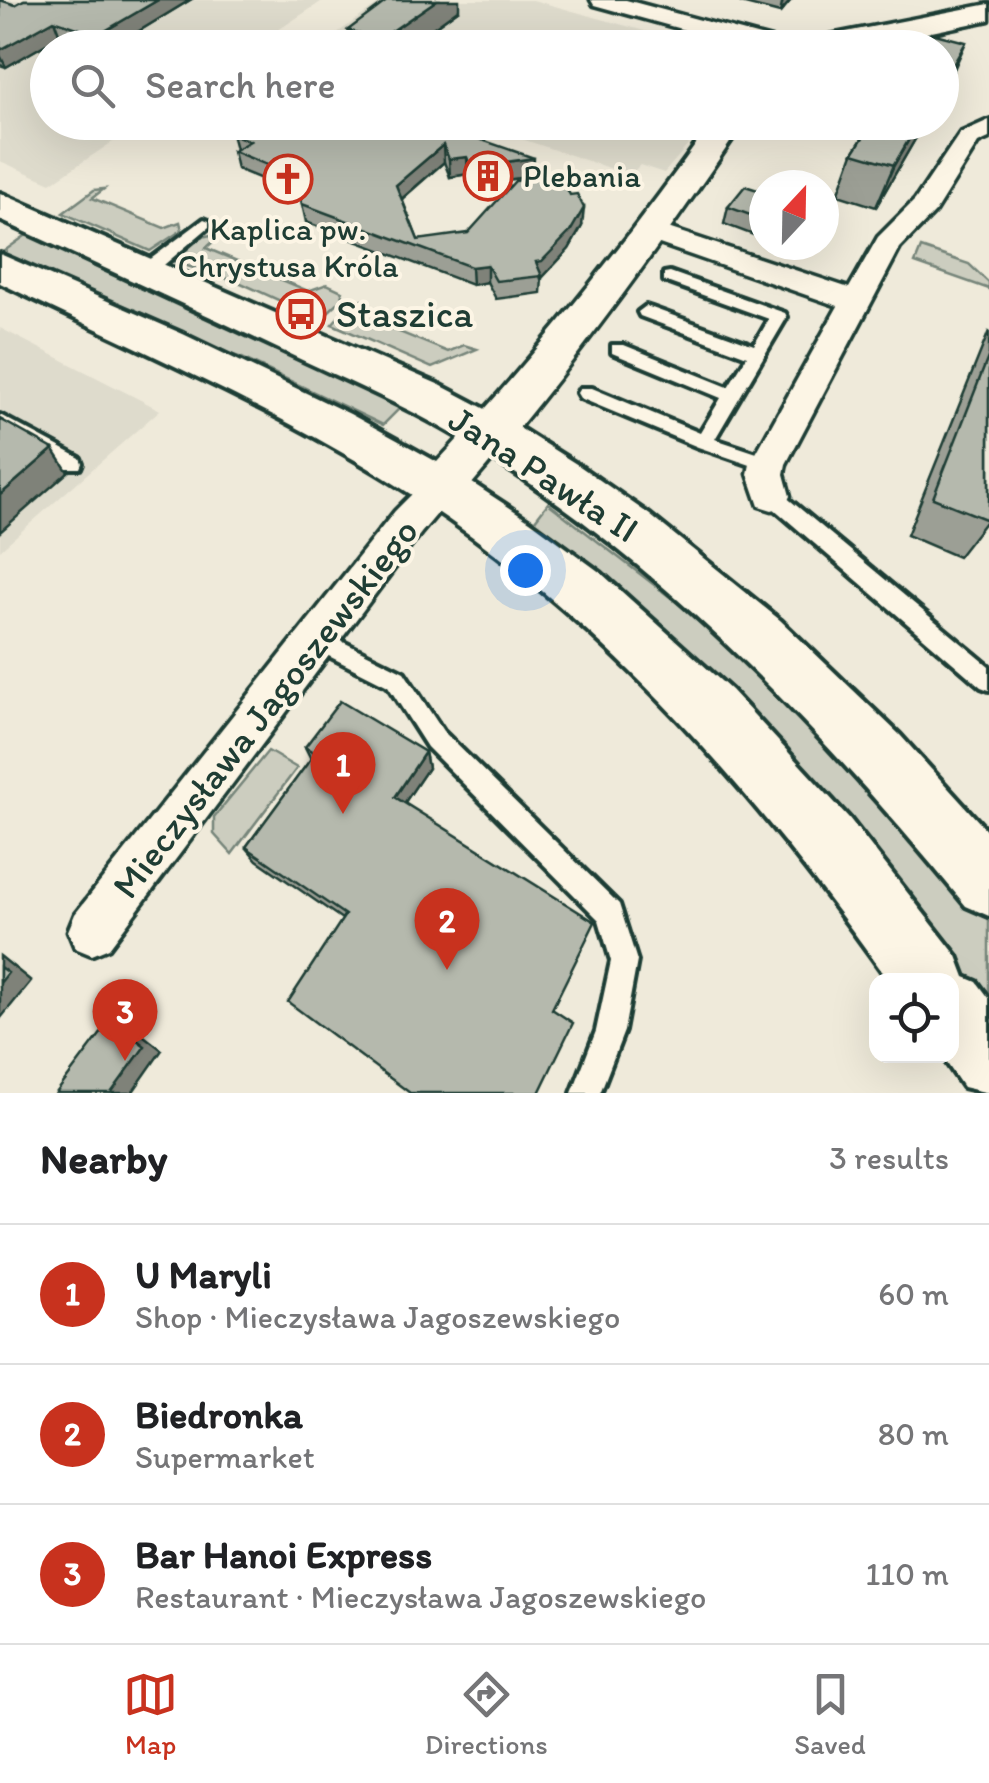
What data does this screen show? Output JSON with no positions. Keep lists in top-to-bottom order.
{
  "streets": {
    "main road": ["Jana Pawła II"],
    "street": ["Mieczysława Jagoszewskiego"]
  },
  "crossings": [
    ["Jana Pawła II", "Mieczysława Jagoszewskiego"]
  ],
  "places": {
    "building": ["Plebania"],
    "church": ["Kaplica pw. Chrystusa Króla"],
    "bus stop": ["Staszica"]
  },
  "north": "top",
  "page": {
    "search": "Search here",
    "pins": ["1", "2", "3"],
    "heading": ["Nearby", "3 results"],
    "list": [
      {
        "mark": "1",
        "name": "U Maryli",
        "note": "Shop · Mieczysława Jagoszewskiego",
        "value": "60 m"
      },
      {
        "mark": "2",
        "name": "Biedronka",
        "note": "Supermarket",
        "value": "80 m"
      },
      {
        "mark": "3",
        "name": "Bar Hanoi Express",
        "note": "Restaurant · Mieczysława Jagoszewskiego",
        "value": "110 m"
      }
    ],
    "nav": ["Map", "Directions", "Saved"]
  }
}
